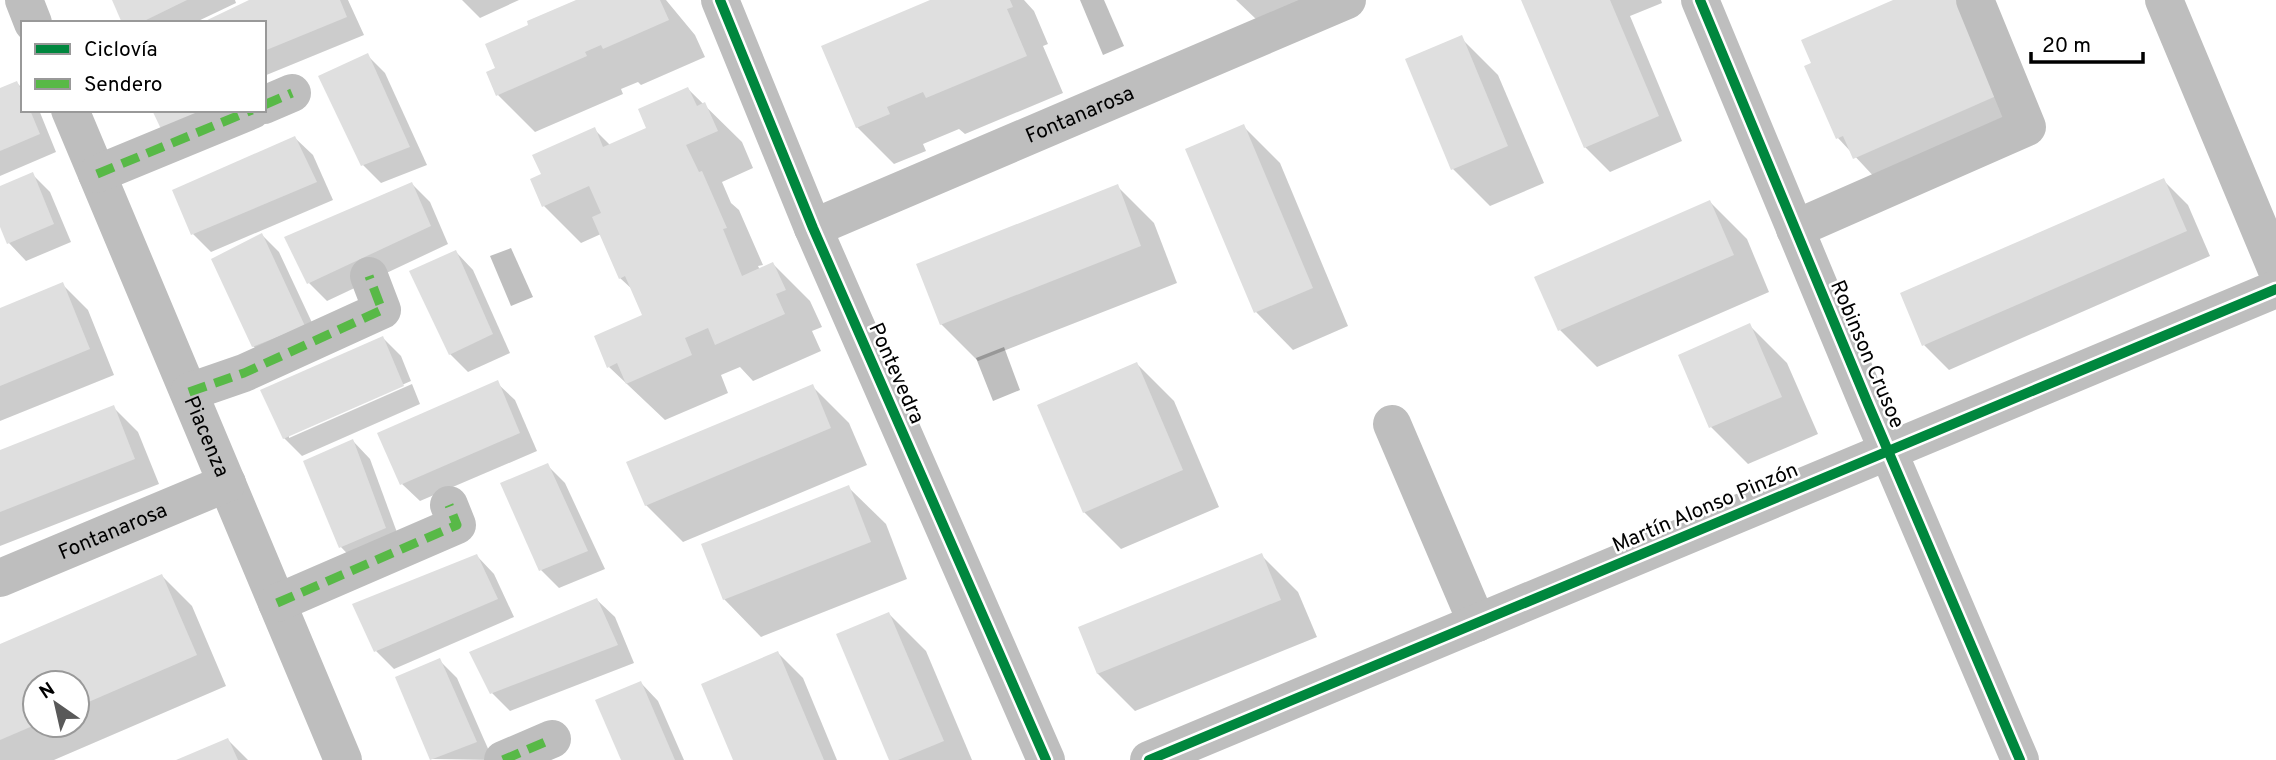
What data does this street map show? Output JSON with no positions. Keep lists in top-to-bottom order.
{
  "streets": {
    "street": [
      "Fontanarosa",
      "Robinson Crusoe",
      "Pontevedra",
      "Piacenza",
      "Martín Alonso Pinzón"
    ]
  },
  "crossings": [
    ["Fontanarosa", "Pontevedra"],
    ["Fontanarosa", "Piacenza"],
    ["Robinson Crusoe", "Martín Alonso Pinzón"]
  ],
  "legend": ["Ciclovía", "Sendero"],
  "scale_bar": "20 m",
  "north": "top left"
}
